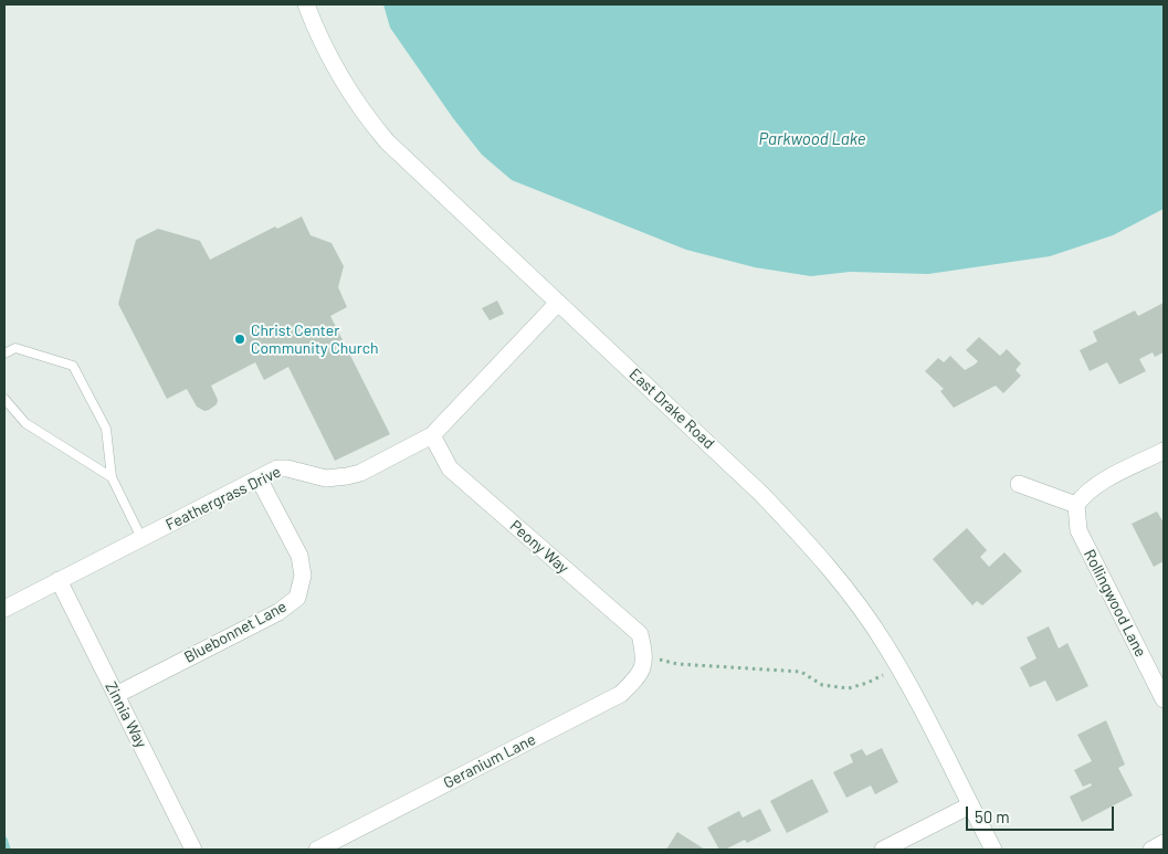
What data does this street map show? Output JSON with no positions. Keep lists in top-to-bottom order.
{
  "streets": {
    "street": [
      "East Drake Road",
      "Feathergrass Drive",
      "Peony Way",
      "Rollingwood Lane",
      "Bluebonnet Lane",
      "Zinnia Way",
      "Geranium Lane"
    ]
  },
  "crossings": [
    ["East Drake Road", "Feathergrass Drive"],
    ["Feathergrass Drive", "Peony Way"],
    ["Feathergrass Drive", "Bluebonnet Lane"],
    ["Feathergrass Drive", "Zinnia Way"],
    ["Peony Way", "Geranium Lane"],
    ["Bluebonnet Lane", "Zinnia Way"]
  ],
  "water": ["Parkwood Lake"],
  "places": ["Christ Center Community Church"],
  "scale_bar": "50 m"
}
